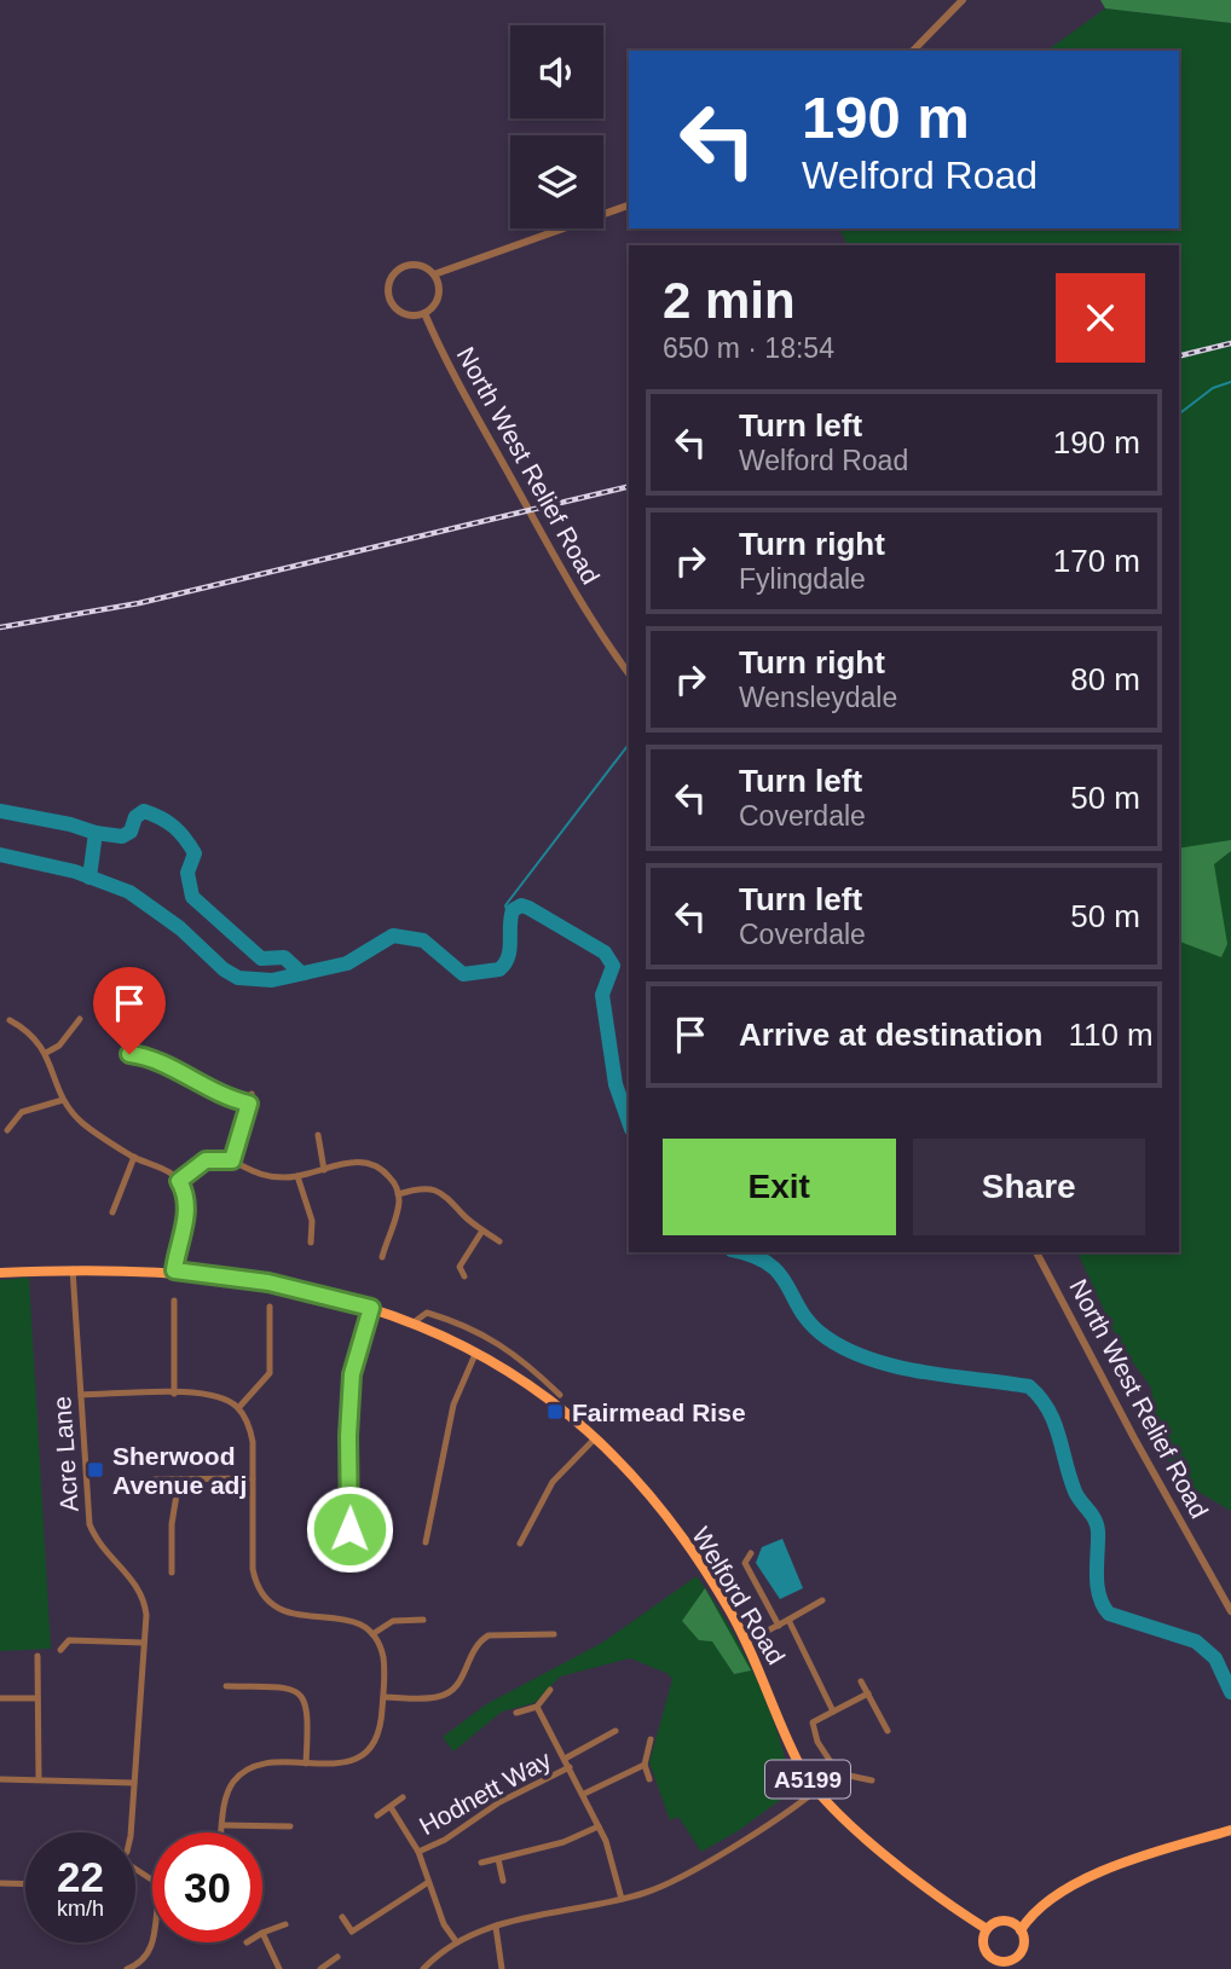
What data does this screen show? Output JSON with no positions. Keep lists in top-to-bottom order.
{
  "streets": {
    "main road": ["Welford Road", "A5199"],
    "street": ["North West Relief Road", "Acre Lane", "Hodnett Way"]
  },
  "crossings": [
    ["Acre Lane", "Welford Road"]
  ],
  "places": {
    "transit": ["Fairmead Rise", "Sherwood Avenue adj"]
  },
  "page": {
    "turn": ["190 m", "Welford Road"],
    "heading": ["2 min", "650 m · 18:54"],
    "list": [
      {
        "name": "Turn left",
        "note": "Welford Road",
        "value": "190 m"
      },
      {
        "name": "Turn right",
        "note": "Fylingdale",
        "value": "170 m"
      },
      {
        "name": "Turn right",
        "note": "Wensleydale",
        "value": "80 m"
      },
      {
        "name": "Turn left",
        "note": "Coverdale",
        "value": "50 m"
      },
      {
        "name": "Turn left",
        "note": "Coverdale",
        "value": "50 m"
      },
      {
        "name": "Arrive at destination",
        "value": "110 m"
      }
    ],
    "buttons": ["Exit", "Share"],
    "speed": "22 km/h",
    "limit": "30"
  }
}
